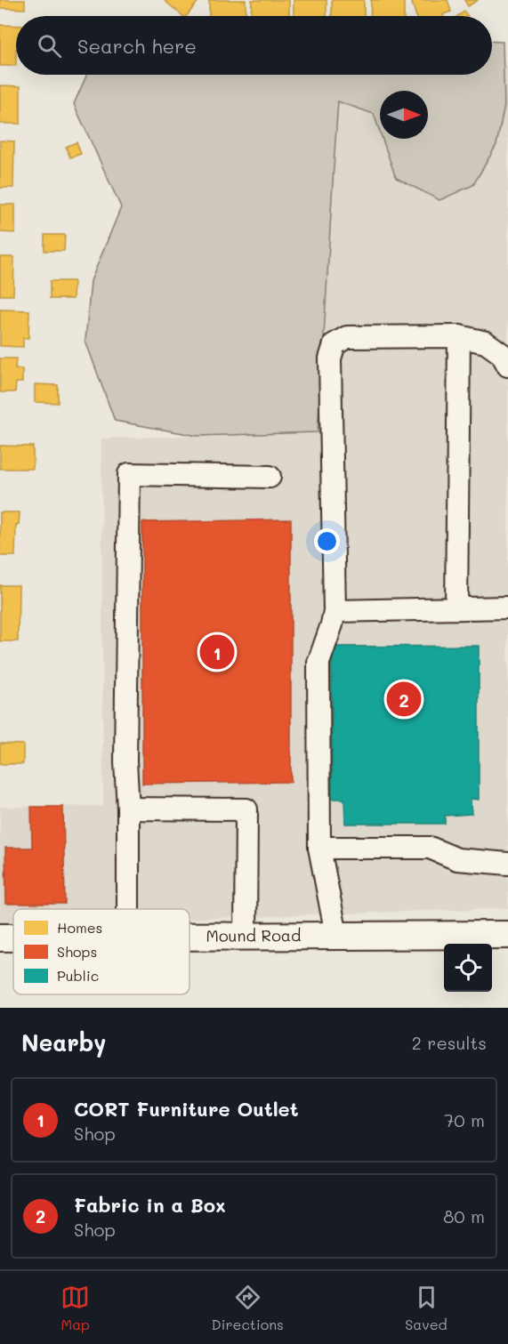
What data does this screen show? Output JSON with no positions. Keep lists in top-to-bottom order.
{
  "streets": {
    "main road": ["Mound Road"]
  },
  "legend": ["Homes", "Shops", "Public"],
  "north": "right",
  "page": {
    "search": "Search here",
    "pins": ["1", "2"],
    "heading": ["Nearby", "2 results"],
    "list": [
      {
        "mark": "1",
        "name": "CORT Furniture Outlet",
        "note": "Shop",
        "value": "70 m"
      },
      {
        "mark": "2",
        "name": "Fabric in a Box",
        "note": "Shop",
        "value": "80 m"
      }
    ],
    "nav": ["Map", "Directions", "Saved"]
  }
}
